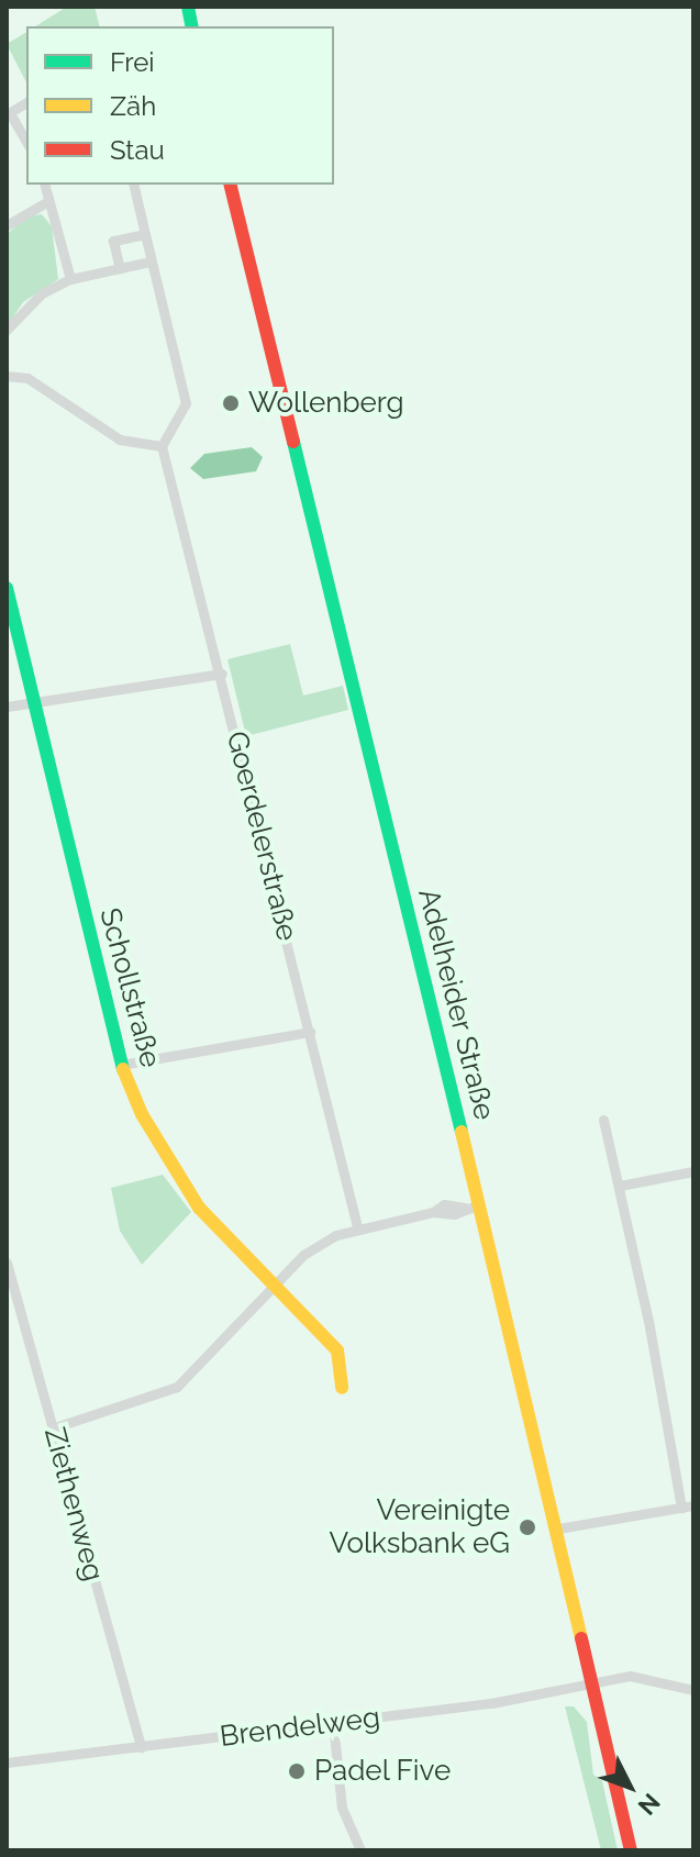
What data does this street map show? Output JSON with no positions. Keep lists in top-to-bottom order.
{
  "streets": {
    "main road": ["Schollstraße", "Adelheider Straße"],
    "street": ["Goerdelerstraße", "Ziethenweg", "Brendelweg"]
  },
  "crossings": [
    ["Adelheider Straße", "Brendelweg"],
    ["Ziethenweg", "Brendelweg"]
  ],
  "places": ["Wollenberg", "Vereinigte Volksbank eG", "Padel Five"],
  "legend": ["Frei", "Zäh", "Stau"],
  "north": "bottom right"
}
